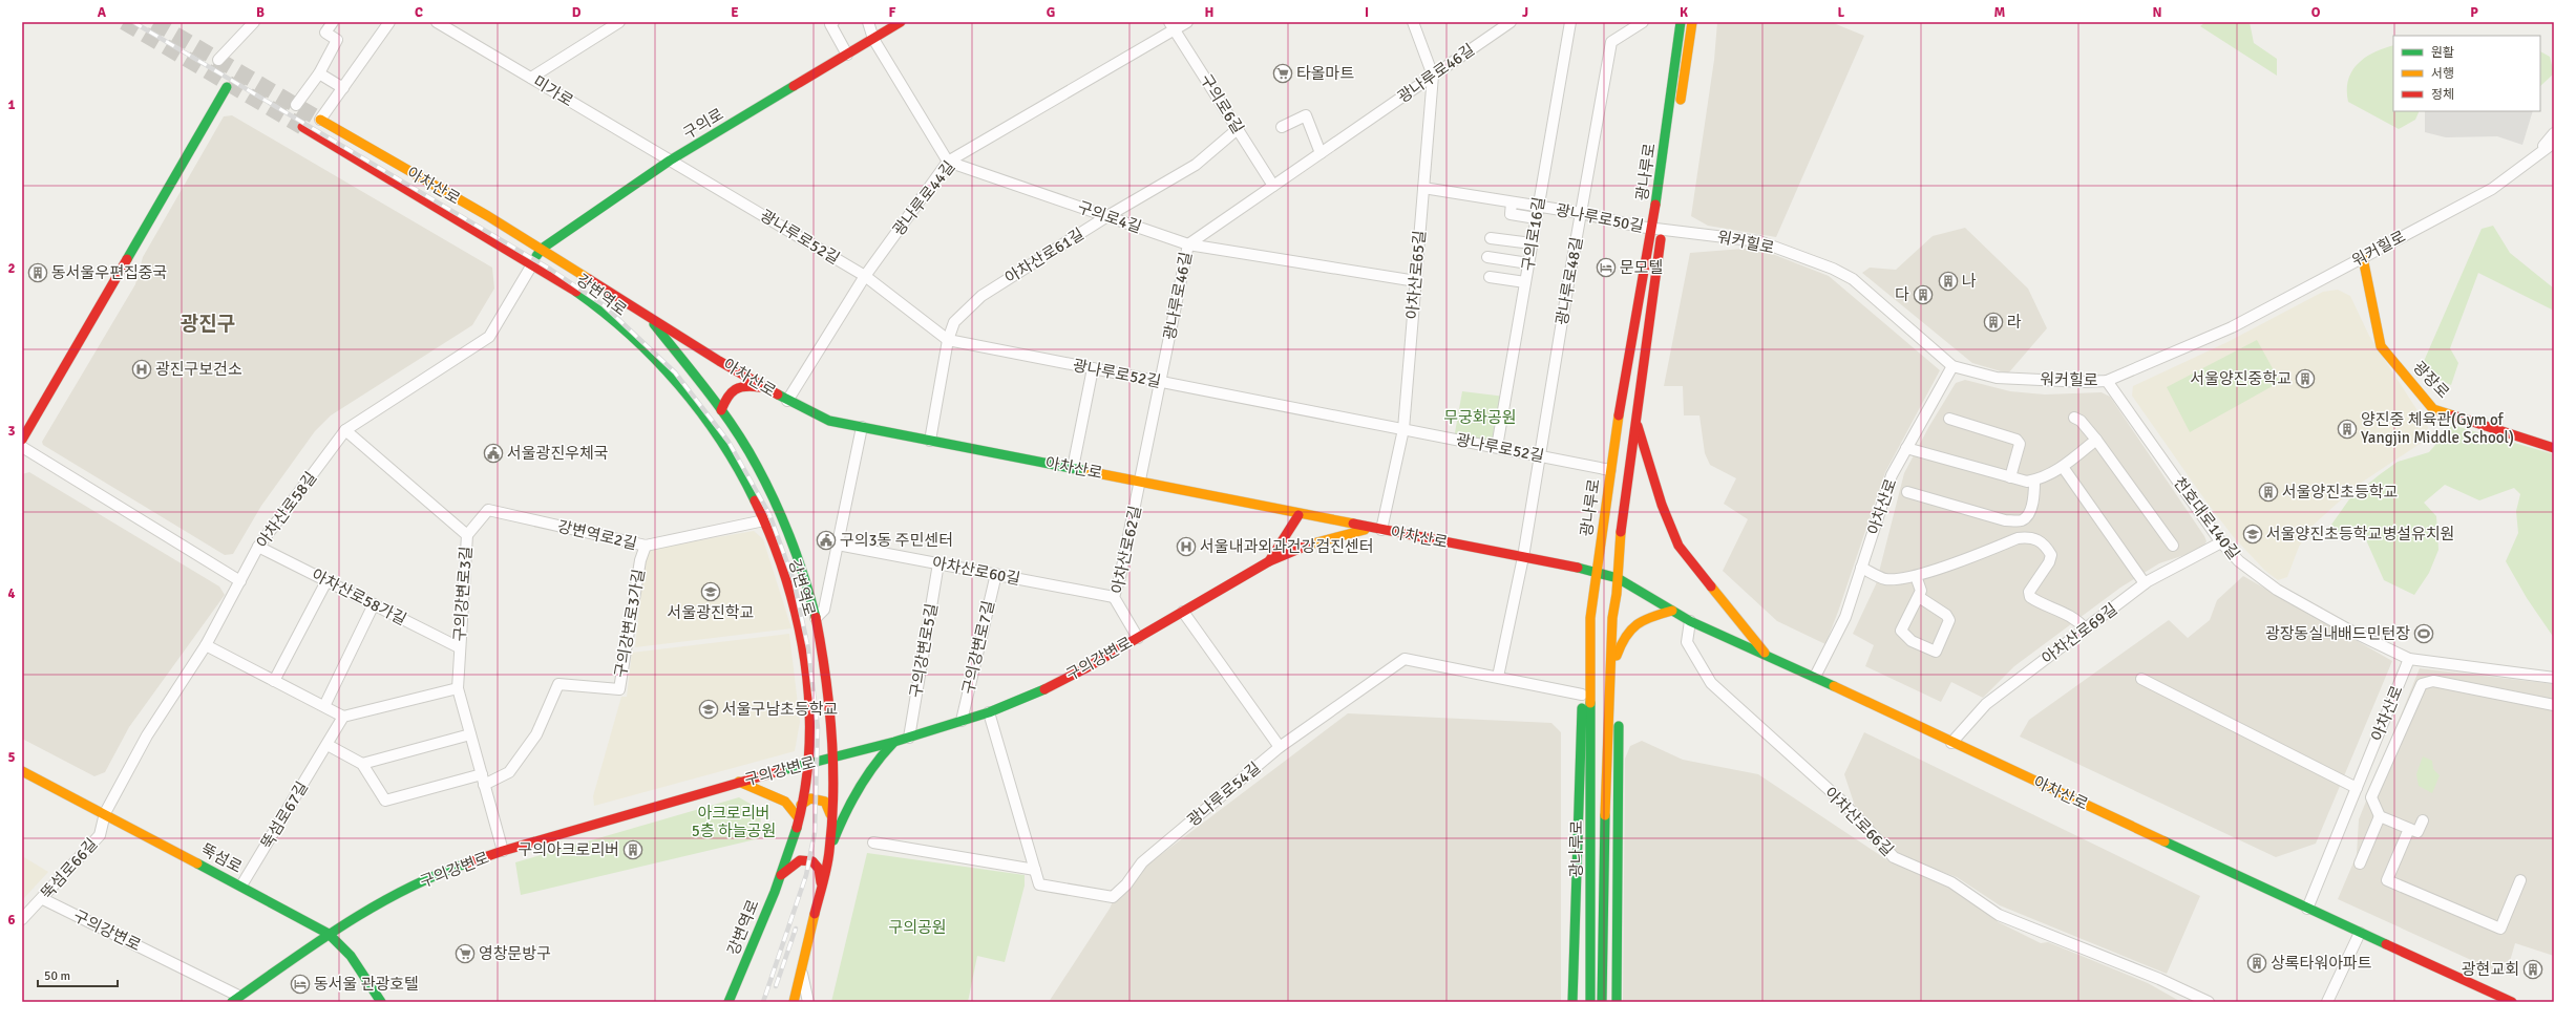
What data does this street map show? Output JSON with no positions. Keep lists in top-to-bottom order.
{
  "streets": {
    "main road": [
      "구의로",
      "광나루로",
      "아차산로",
      "강변역로",
      "광장로",
      "구의강변로",
      "뚝섬로"
    ],
    "street": [
      "광나루로46길",
      "미가로",
      "구의로6길",
      "광나루로44길",
      "구의로4길",
      "광나루로50길",
      "구의로16길",
      "광나루로52길",
      "워커힐로",
      "아차산로61길",
      "아차산로65길",
      "광나루로48길",
      "아차산로58길",
      "천호대로140길",
      "강변역로2길",
      "아차산로62길",
      "아차산로60길",
      "구의강변로3길",
      "아차산로58가길",
      "구의강변로3가길",
      "아차산로69길",
      "구의강변로7길",
      "구의강변로5길",
      "광나루로54길",
      "뚝섬로67길",
      "아차산로66길",
      "뚝섬로66길"
    ]
  },
  "crossings": [
    ["광나루로46길", "구의로6길"],
    ["광나루로46길", "아차산로"],
    ["광나루로46길", "구의로4길"],
    ["광나루로46길", "광나루로52길"],
    ["광나루로46길", "아차산로65길"],
    ["광나루로46길", "아차산로62길"],
    ["미가로", "구의로"],
    ["미가로", "광나루로52길"],
    ["구의로6길", "광나루로44길"],
    ["구의로6길", "아차산로61길"],
    ["구의로", "아차산로"],
    ["구의로", "광나루로52길"],
    ["구의로", "강변역로"],
    ["구의로", "아차산로58길"],
    ["광나루로", "아차산로"],
    ["광나루로", "광나루로50길"],
    ["광나루로", "광나루로52길"],
    ["광나루로", "워커힐로"],
    ["아차산로", "광나루로44길"],
    ["아차산로", "워커힐로"],
    ["아차산로", "아차산로61길"],
    ["아차산로", "아차산로65길"],
    ["아차산로", "광나루로48길"],
    ["아차산로", "강변역로"],
    ["아차산로", "아차산로58길"],
    ["아차산로", "천호대로140길"],
    ["아차산로", "아차산로62길"],
    ["아차산로", "아차산로69길"],
    ["아차산로", "구의강변로"],
    ["아차산로", "아차산로66길"],
    ["광나루로44길", "구의로4길"],
    ["광나루로44길", "광나루로52길"],
    ["구의로4길", "아차산로61길"],
    ["구의로4길", "아차산로65길"],
    ["광나루로50길", "구의로16길"],
    ["광나루로50길", "워커힐로"],
    ["광나루로50길", "아차산로65길"],
    ["광나루로50길", "광나루로48길"],
    ["구의로16길", "광나루로52길"],
    ["광나루로52길", "아차산로61길"],
    ["광나루로52길", "아차산로65길"],
    ["광나루로52길", "광나루로48길"],
    ["워커힐로", "광장로"],
    ["워커힐로", "천호대로140길"],
    ["강변역로", "아차산로58길"],
    ["강변역로", "강변역로2길"],
    ["강변역로", "구의강변로"],
    ["아차산로58길", "구의강변로3길"],
    ["아차산로58길", "아차산로58가길"],
    ["아차산로58길", "뚝섬로"],
    ["아차산로58길", "뚝섬로66길"],
    ["천호대로140길", "아차산로69길"],
    ["강변역로2길", "구의강변로3길"],
    ["강변역로2길", "구의강변로3가길"],
    ["아차산로62길", "아차산로60길"],
    ["아차산로62길", "구의강변로"],
    ["아차산로60길", "구의강변로7길"],
    ["아차산로60길", "구의강변로5길"],
    ["구의강변로3길", "아차산로58가길"],
    ["구의강변로3길", "구의강변로3가길"],
    ["구의강변로3길", "구의강변로"],
    ["구의강변로7길", "구의강변로"],
    ["구의강변로5길", "구의강변로"],
    ["구의강변로", "광나루로54길"],
    ["구의강변로", "뚝섬로"],
    ["구의강변로", "뚝섬로66길"],
    ["뚝섬로67길", "뚝섬로"],
    ["뚝섬로", "뚝섬로66길"]
  ],
  "districts": ["광진구"],
  "parks": ["무궁화공원", "아크로리버 5층 하늘공원", "구의공원"],
  "places": {
    "supermarket": ["타올마트", "영창문방구"],
    "hotel": ["문모텔", "동서울 관광호텔"],
    "building": [
      "동서울우편집중국",
      "나",
      "다",
      "라",
      "서울양진중학교",
      "양진중 체육관(Gym of Yangjin Middle School)",
      "서울양진초등학교",
      "구의아크로리버",
      "상록타워아파트",
      "광현교회"
    ],
    "hospital": ["광진구보건소", "서울내과외과건강검진센터"],
    "public building": ["서울광진우체국", "구의3동 주민센터"],
    "school or university": ["서울양진초등학교병설유치원", "서울광진학교", "서울구남초등학교"],
    "sports": ["광장동실내배드민턴장"]
  },
  "legend": ["원활", "서행", "정체"],
  "scale_bar": "50 m",
  "grid": {
    "columns": [
      "A",
      "B",
      "C",
      "D",
      "E",
      "F",
      "G",
      "H",
      "I",
      "J",
      "K",
      "L",
      "M",
      "N",
      "O",
      "P"
    ],
    "rows": [
      "1",
      "2",
      "3",
      "4",
      "5",
      "6"
    ]
  }
}
